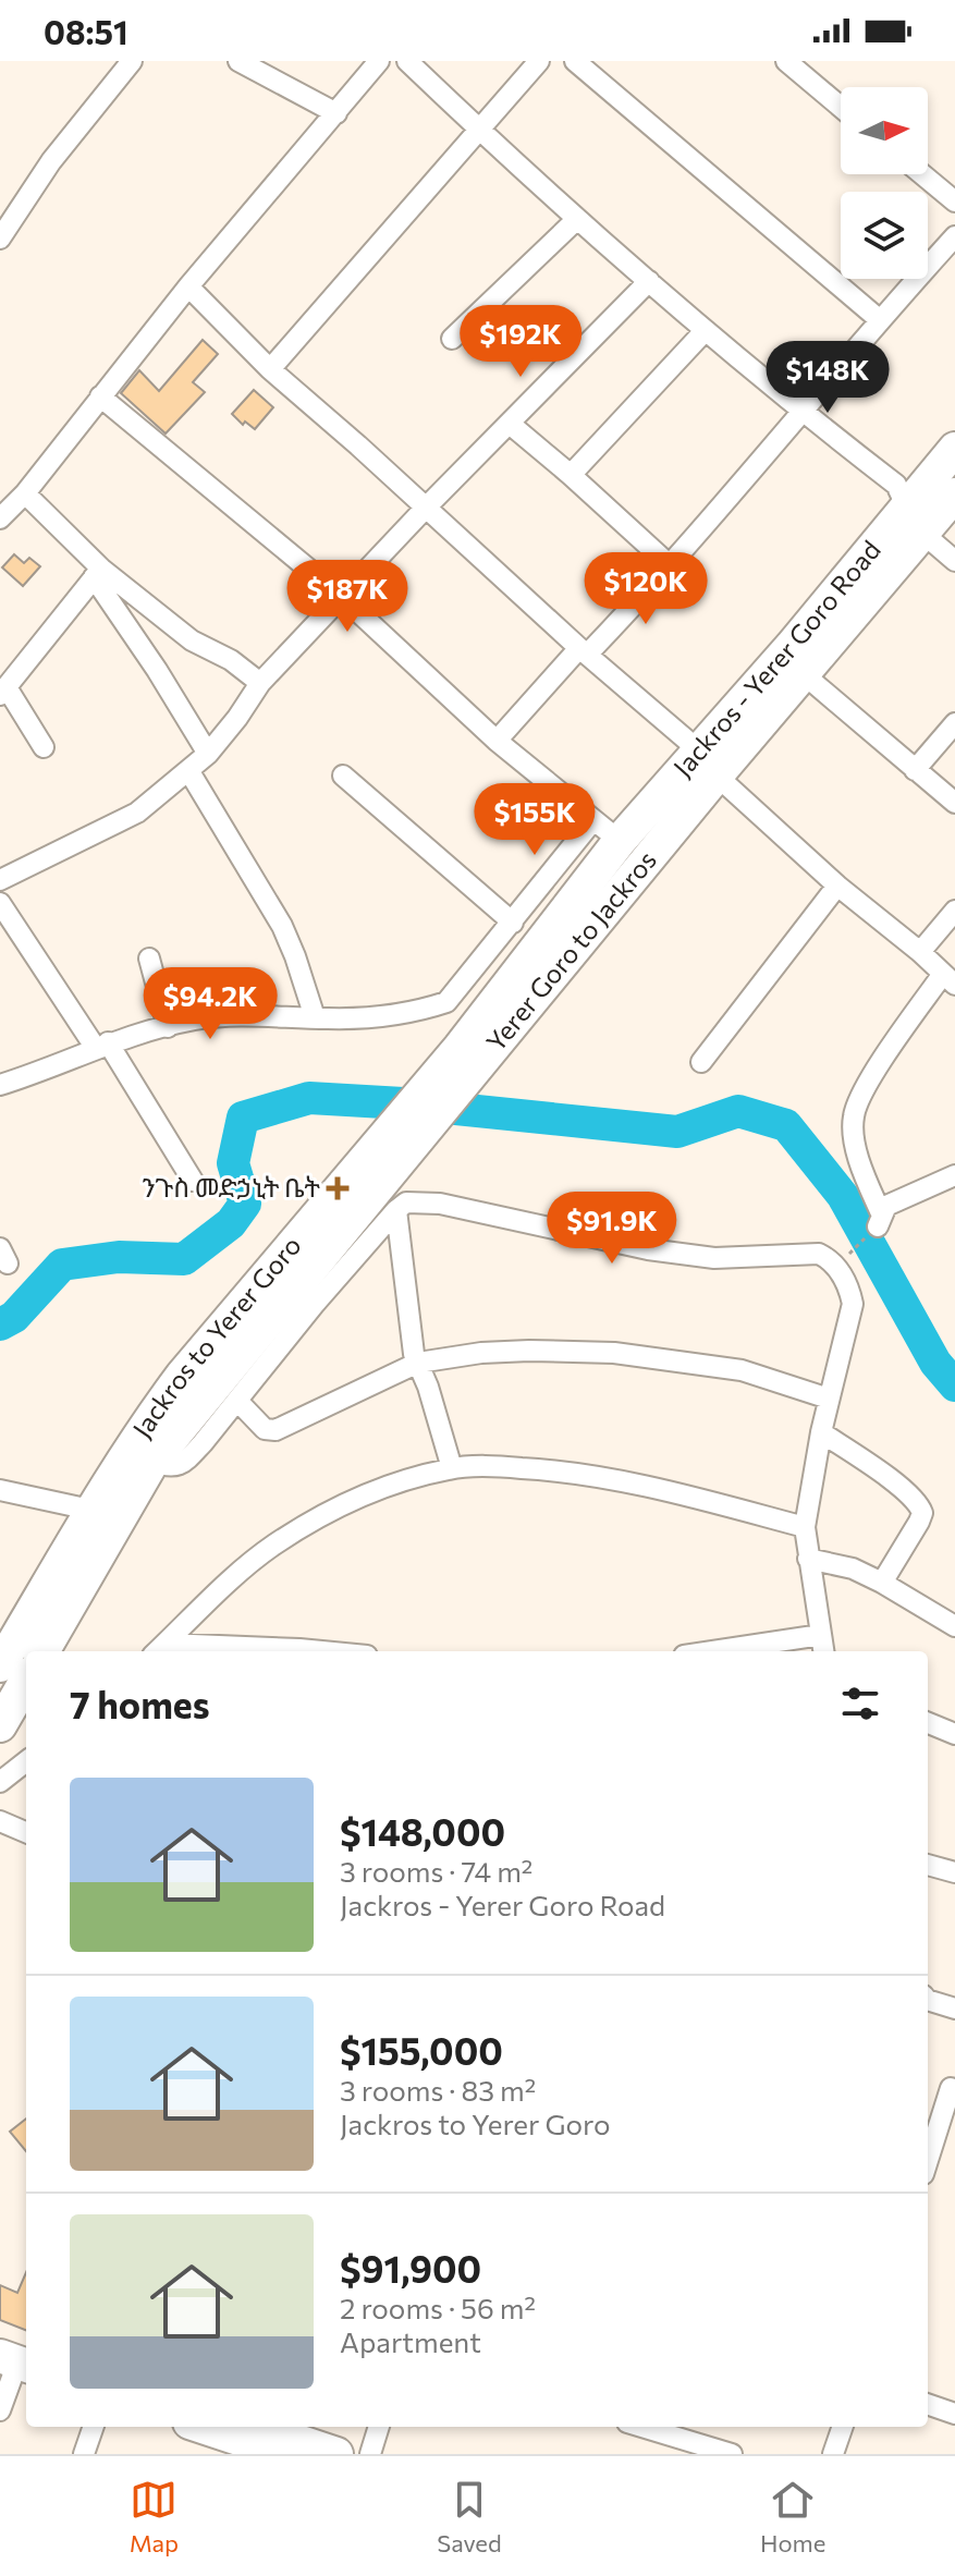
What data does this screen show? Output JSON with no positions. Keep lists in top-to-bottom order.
{
  "streets": {
    "main road": ["Jackros - Yerer Goro Road", "Yerer Goro to Jackros", "Jackros to Yerer Goro"]
  },
  "crossings": [
    ["Jackros - Yerer Goro Road", "Yerer Goro to Jackros"],
    ["Jackros - Yerer Goro Road", "Jackros to Yerer Goro"]
  ],
  "places": {
    "health": ["ንጉስ መድኃኒት ቤት"]
  },
  "north": "right",
  "page": {
    "status": "08:51",
    "price": [
      "$192K",
      "$148K",
      "$120K",
      "$187K",
      "$155K",
      "$94.2K",
      "$91.9K"
    ],
    "heading": "7 homes",
    "list": [
      {
        "name": "$148,000",
        "note": "3 rooms · 74 m² · Jackros - Yerer Goro Road"
      },
      {
        "name": "$155,000",
        "note": "3 rooms · 83 m² · Jackros to Yerer Goro"
      },
      {
        "name": "$91,900",
        "note": "2 rooms · 56 m² · Apartment"
      }
    ],
    "tabs": ["Map", "Saved", "Home"]
  }
}
